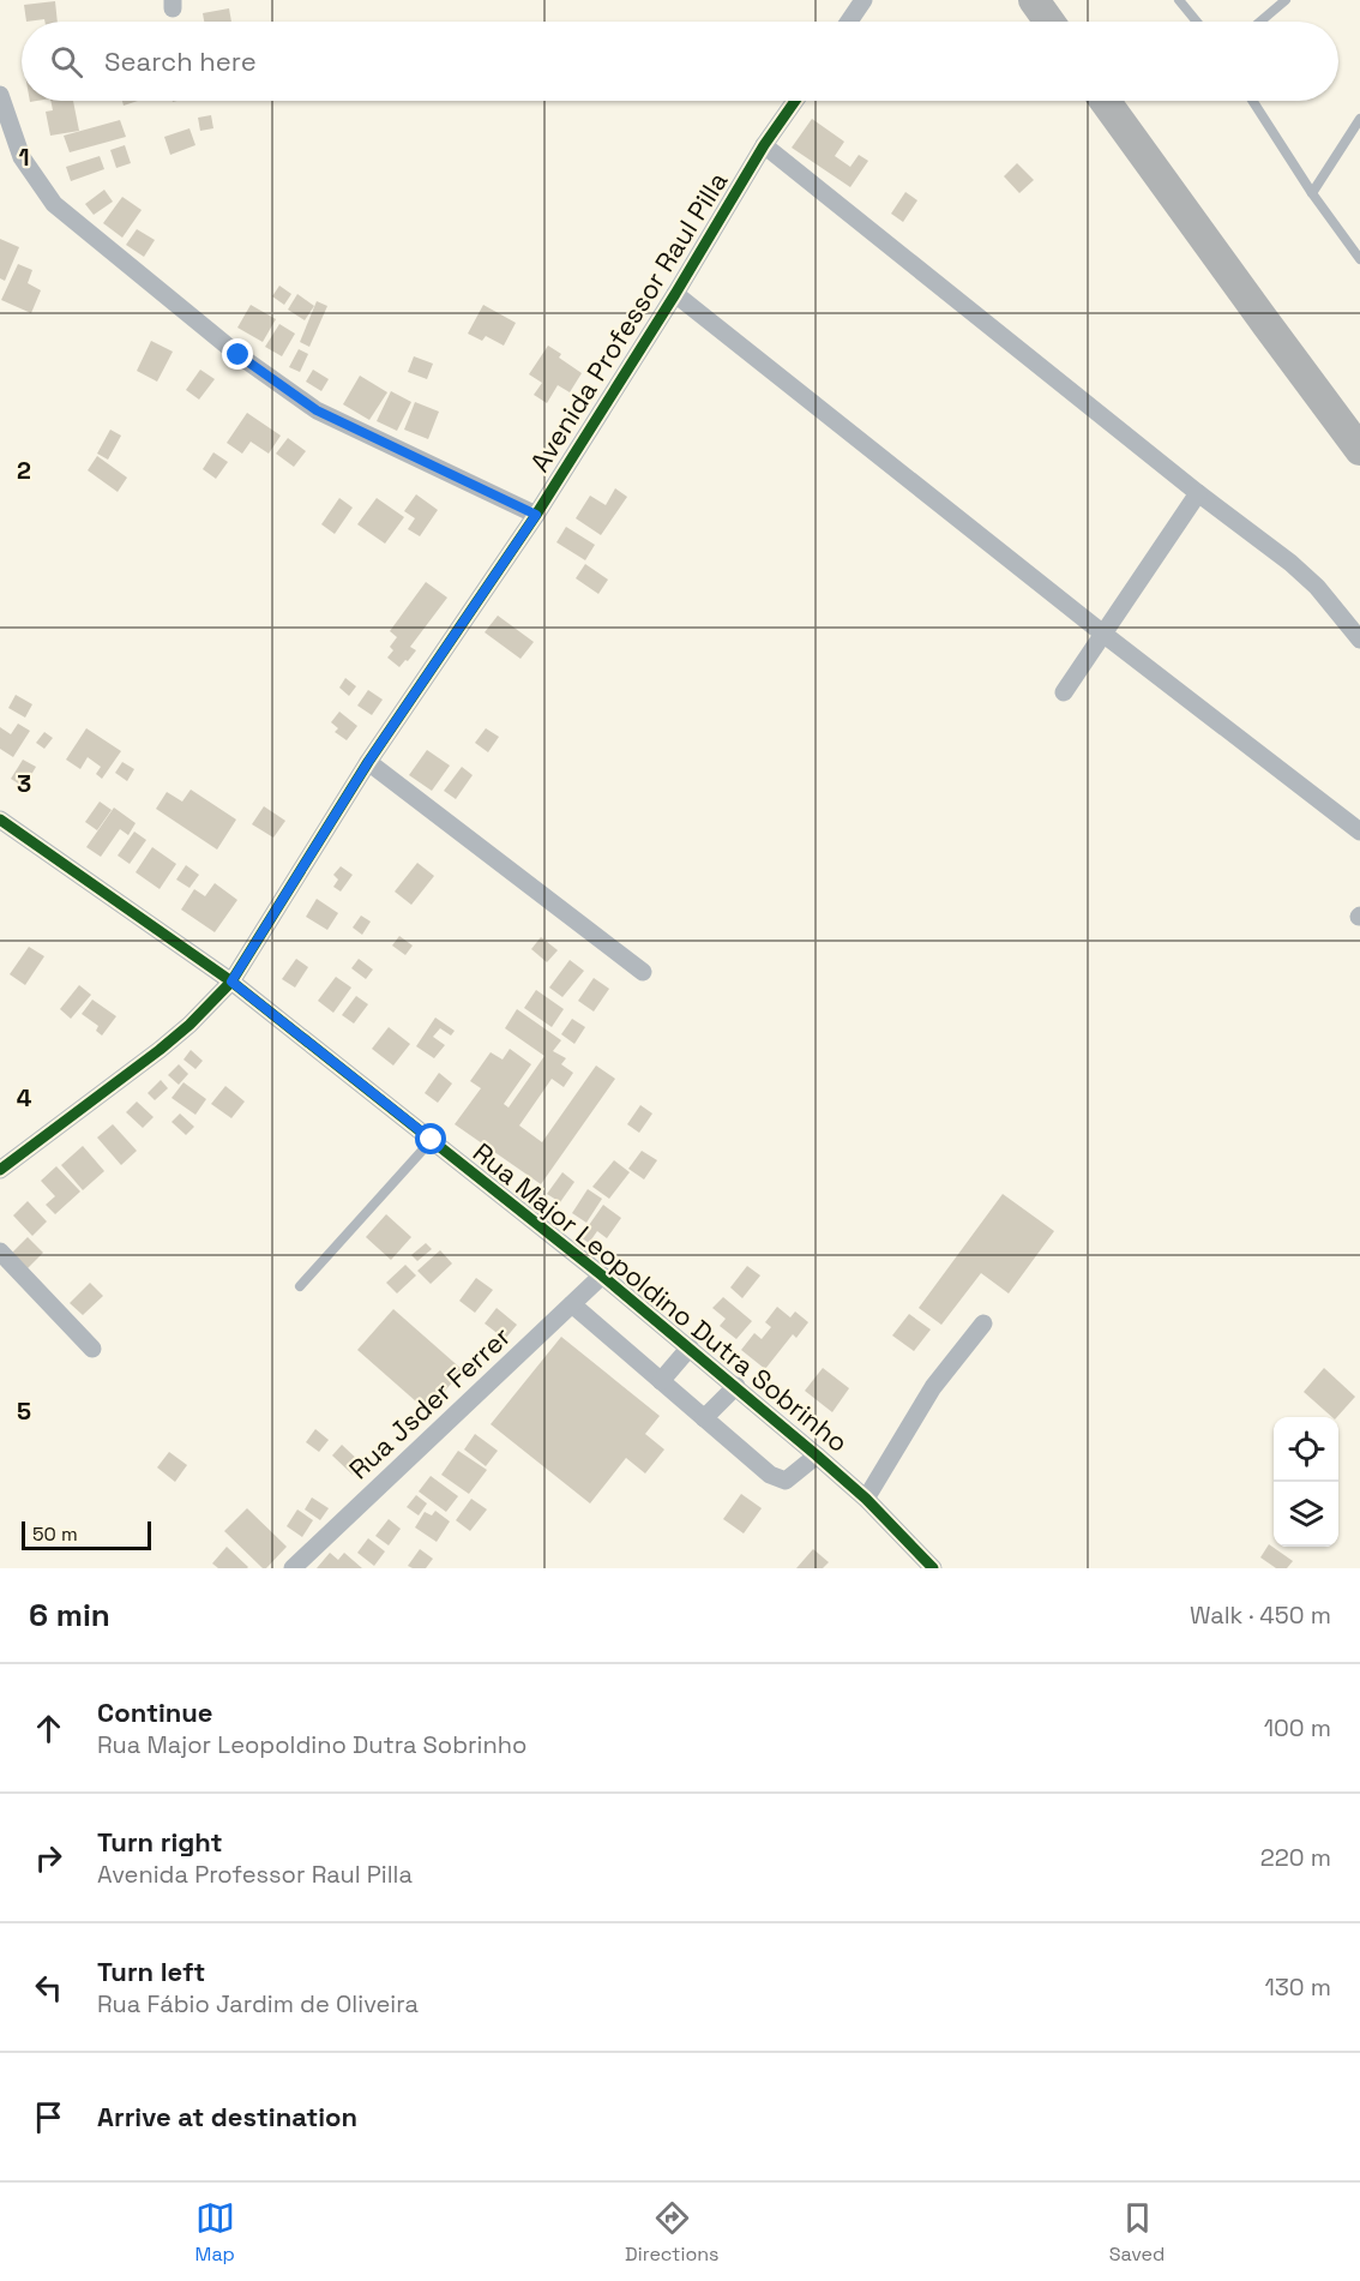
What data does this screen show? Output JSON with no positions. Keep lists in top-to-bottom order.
{
  "streets": {
    "street": ["Avenida Professor Raul Pilla", "Rua Major Leopoldino Dutra Sobrinho", "Rua Jsder Ferrer"]
  },
  "crossings": [
    ["Avenida Professor Raul Pilla", "Rua Major Leopoldino Dutra Sobrinho"],
    ["Rua Major Leopoldino Dutra Sobrinho", "Rua Jsder Ferrer"]
  ],
  "scale_bar": "50 m",
  "page": {
    "search": "Search here",
    "scale": "50 m",
    "heading": ["6 min", "Walk · 450 m"],
    "list": [
      ["Continue", "Rua Major Leopoldino Dutra Sobrinho", "100 m"],
      ["Turn right", "Avenida Professor Raul Pilla", "220 m"],
      ["Turn left", "Rua Fábio Jardim de Oliveira", "130 m"],
      "Arrive at destination"
    ],
    "nav": ["Map", "Directions", "Saved"]
  },
  "grid": {
    "rows": [
      "1",
      "2",
      "3",
      "4",
      "5"
    ]
  }
}
